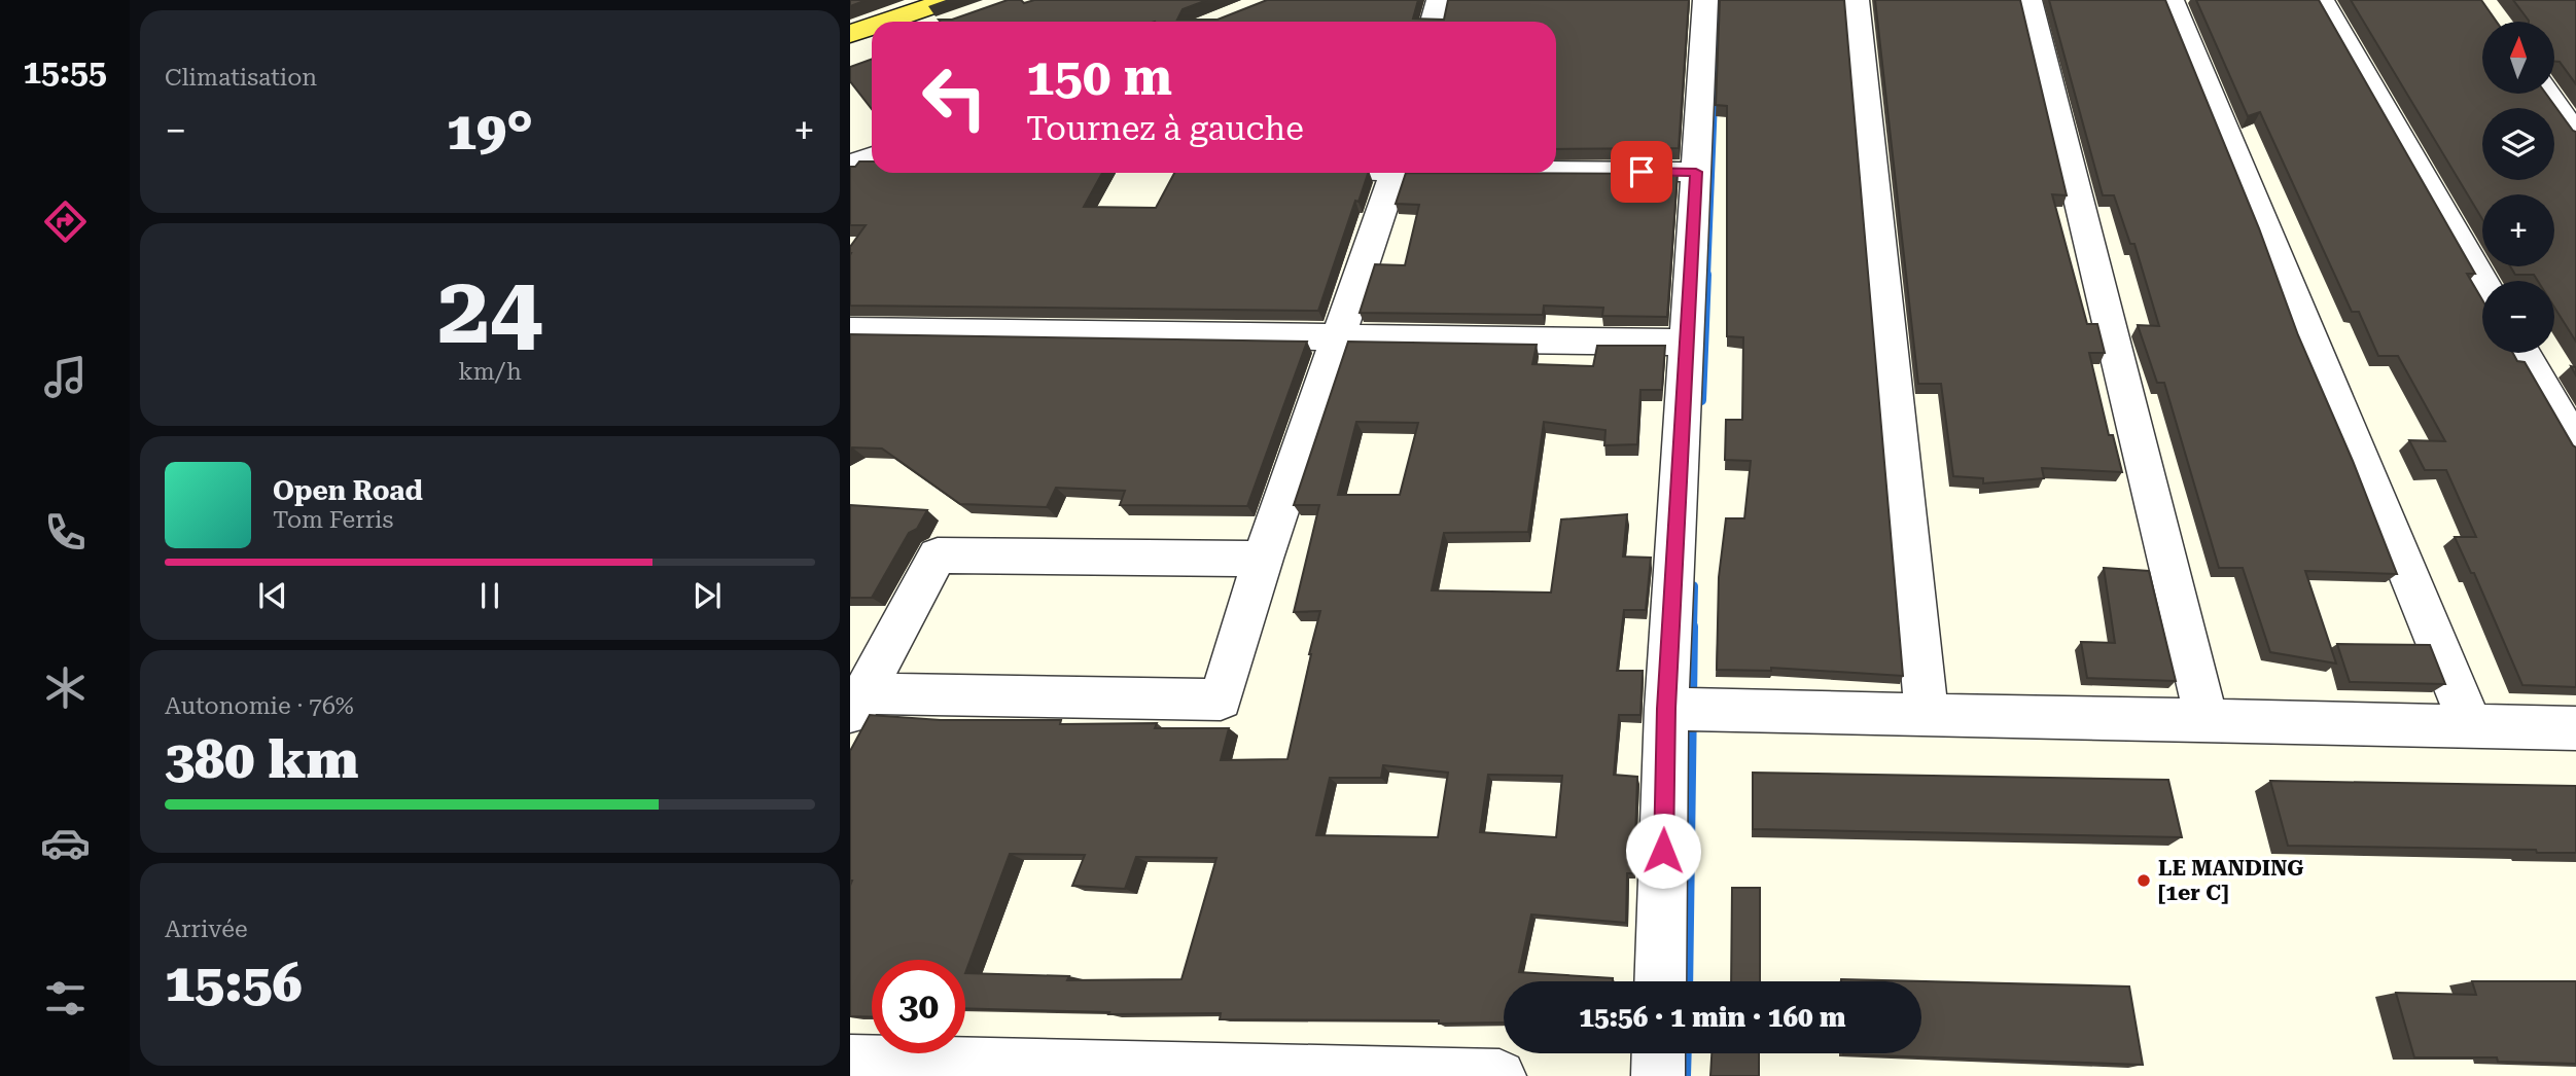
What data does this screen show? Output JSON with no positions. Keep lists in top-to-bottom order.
{
  "places": ["LE MANDING [1er C]"],
  "north": "top",
  "page": {
    "tabs": "15:55",
    "tile": [
      "Climatisation",
      ["24", "km/h"],
      ["Autonomie · 76%", "380 km"],
      ["Arrivée", "15:56"]
    ],
    "map_buttons": ["+", "−"],
    "turn": ["150 m", "Tournez à gauche"],
    "heat": ["−", "19°", "+"],
    "song": ["Open Road", "Tom Ferris"],
    "limit": "30",
    "trip": "15:56 · 1 min · 160 m"
  }
}
